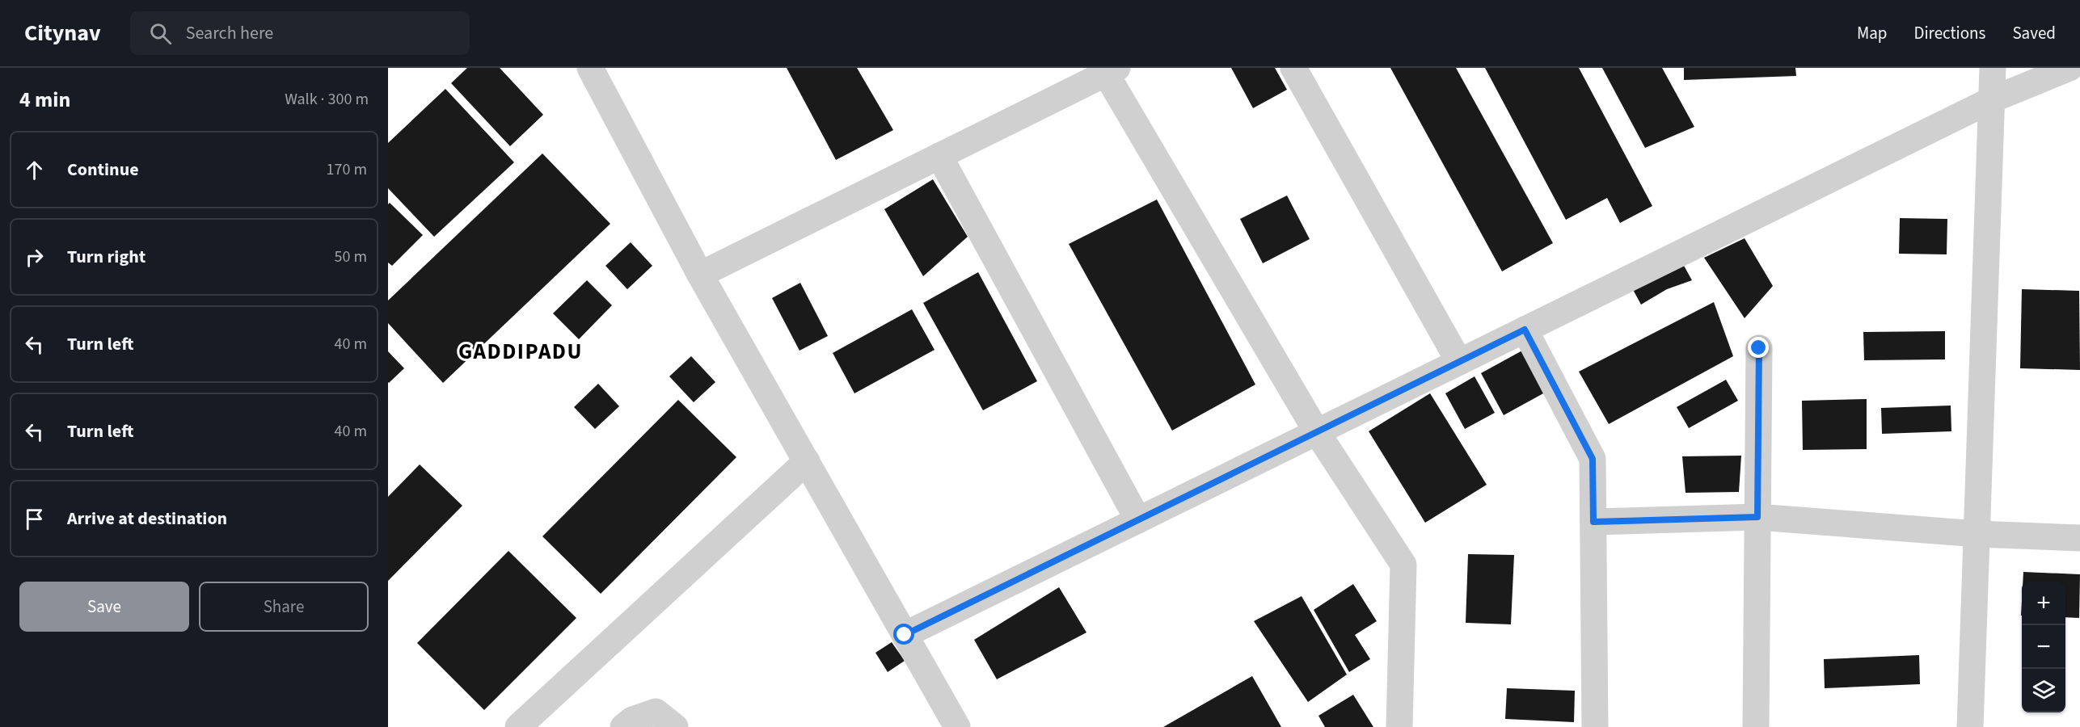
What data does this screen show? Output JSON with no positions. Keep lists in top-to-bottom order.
{
  "districts": ["GADDIPADU"],
  "page": {
    "header": "Citynav",
    "search": "Search here",
    "nav": ["Map", "Directions", "Saved"],
    "heading": ["4 min", "Walk · 300 m"],
    "list": [
      ["Continue", "170 m"],
      ["Turn right", "50 m"],
      ["Turn left", "40 m"],
      ["Turn left", "40 m"],
      "Arrive at destination"
    ],
    "buttons": ["Save", "Share"],
    "map_buttons": ["+", "−"]
  }
}
